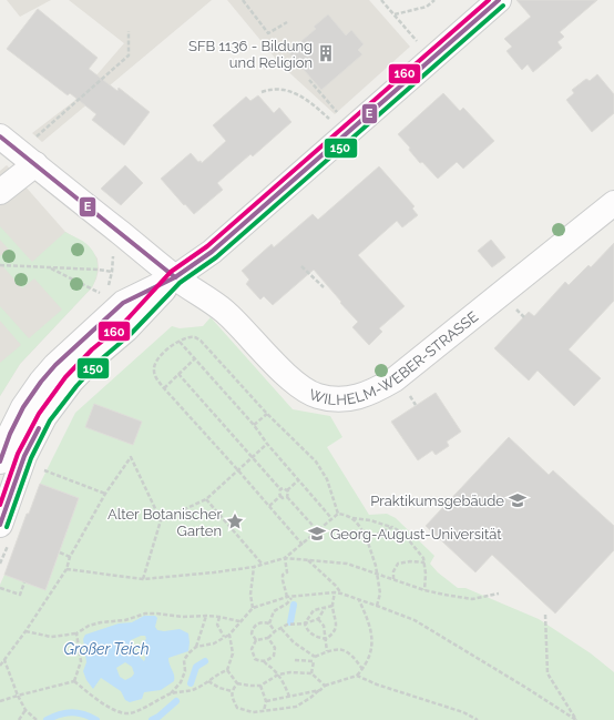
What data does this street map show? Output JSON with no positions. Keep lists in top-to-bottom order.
{
  "streets": {
    "street": ["WILHELM-WEBER-STRASSE"]
  },
  "water": ["Großer Teich"],
  "places": {
    "building": ["SFB 1136 - Bildung und Religion"],
    "school or university": ["Praktikumsgebäude", "Georg-August-Universität"],
    "place": ["Alter Botanischer Garten"]
  },
  "lines": ["transit line E", "transit line 160", "transit line 150"]
}
